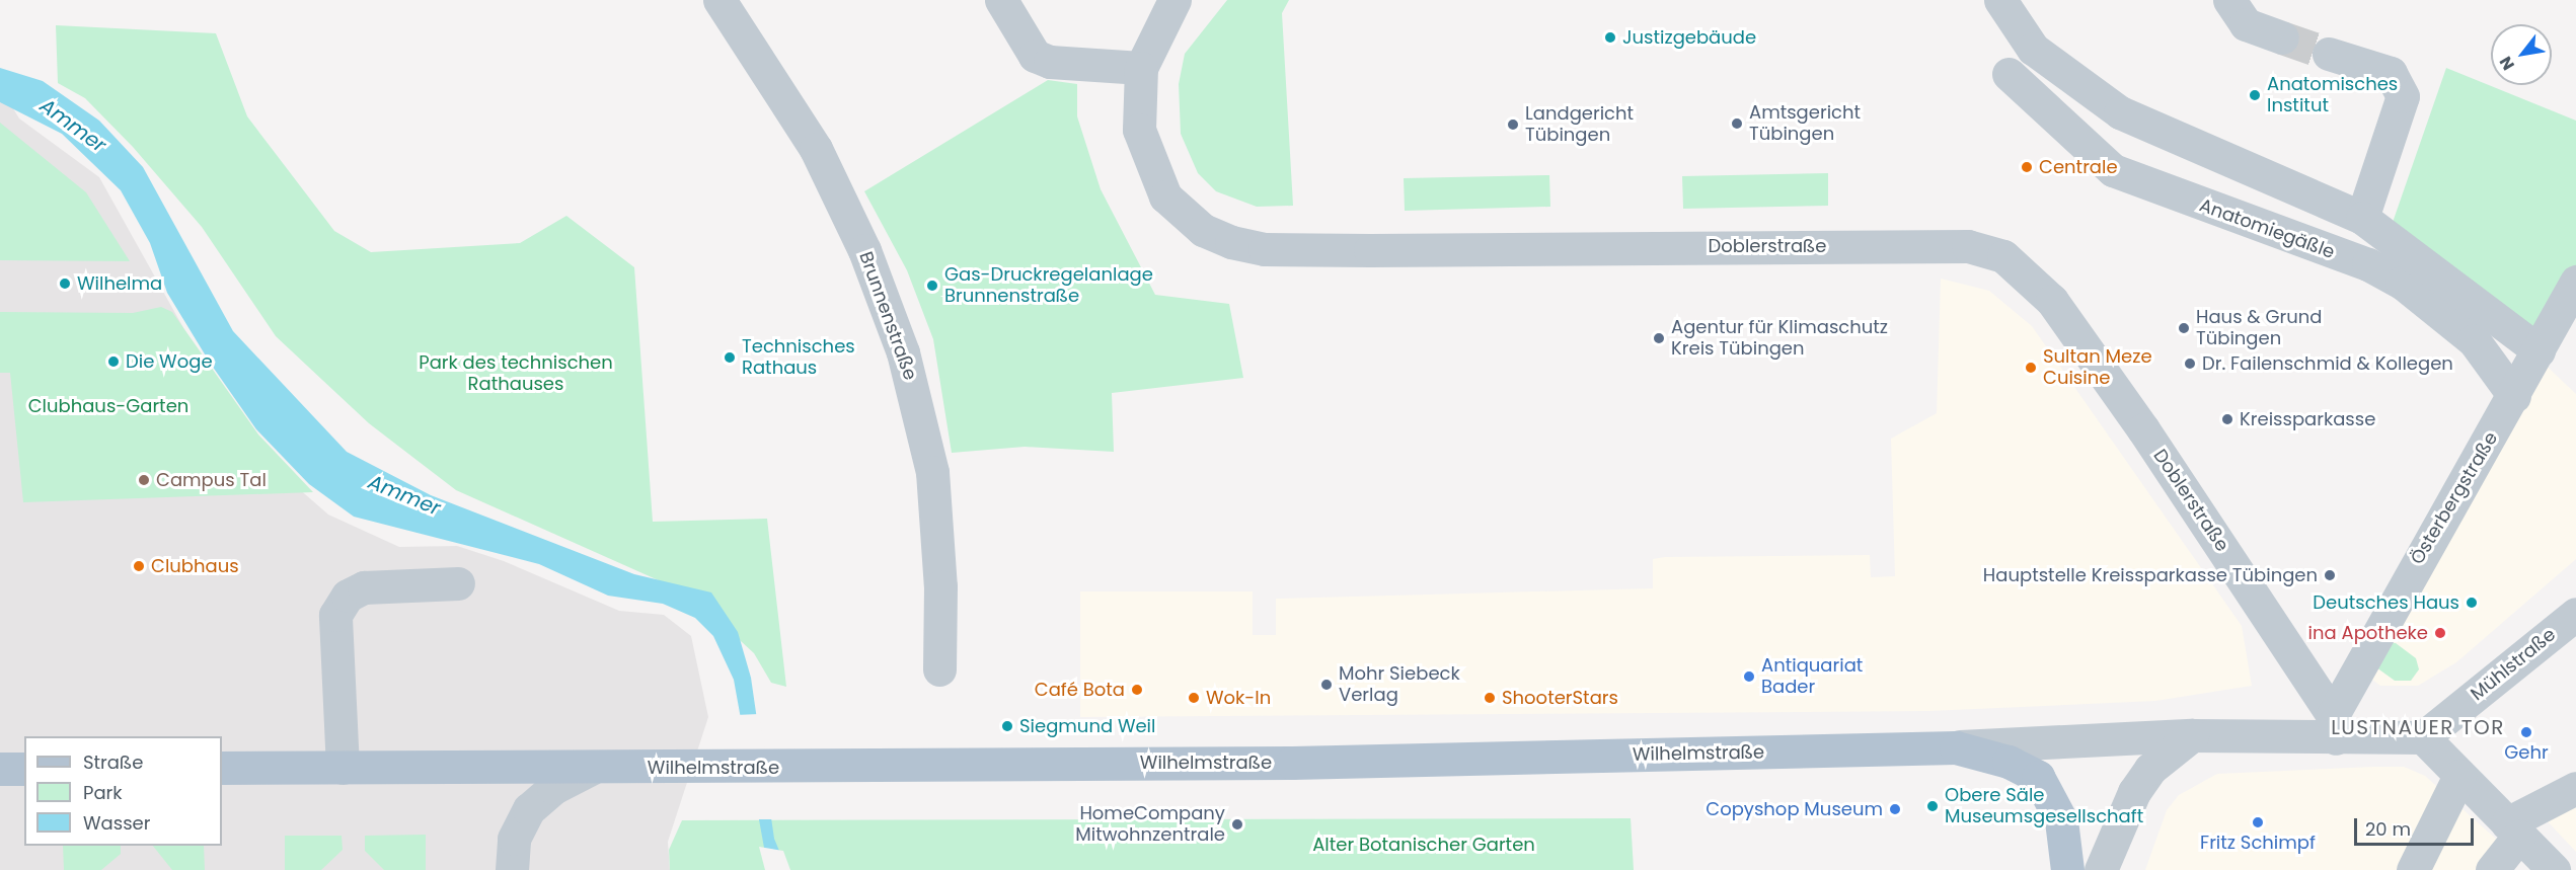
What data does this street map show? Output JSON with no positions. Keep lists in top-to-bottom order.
{
  "streets": {
    "main road": ["Wilhelmstraße"],
    "street": [
      "Anatomiegäßle",
      "Doblerstraße",
      "Brunnenstraße",
      "Österbergstraße",
      "Mühlstraße"
    ]
  },
  "crossings": [
    ["Anatomiegäßle", "Österbergstraße"],
    ["Doblerstraße", "Österbergstraße"],
    ["Doblerstraße", "Wilhelmstraße"],
    ["Österbergstraße", "Wilhelmstraße"],
    ["Mühlstraße", "Wilhelmstraße"]
  ],
  "districts": ["LUSTNAUER TOR"],
  "water": ["Ammer"],
  "parks": ["Park des technischen Rathauses", "Clubhaus-Garten", "Alter Botanischer Garten"],
  "places": [
    "Justizgebäude",
    "Anatomisches Institut",
    "Amtsgericht Tübingen",
    "Landgericht Tübingen",
    "Centrale",
    "Wilhelma",
    "Gas-Druckregelanlage Brunnenstraße",
    "Haus & Grund Tübingen",
    "Agentur für Klimaschutz Kreis Tübingen",
    "Technisches Rathaus",
    "Die Woge",
    "Dr. Failenschmid & Kollegen",
    "Sultan Meze Cuisine",
    "Kreissparkasse",
    "Campus Tal",
    "Clubhaus",
    "Hauptstelle Kreissparkasse Tübingen",
    "Deutsches Haus",
    "ina Apotheke",
    "Antiquariat Bader",
    "Mohr Siebeck Verlag",
    "Café Bota",
    "Wok-In",
    "ShooterStars",
    "Siegmund Weil",
    "Gehr",
    "Obere Säle Museumsgesellschaft",
    "Copyshop Museum",
    "Fritz Schimpf",
    "HomeCompany Mitwohnzentrale"
  ],
  "legend": ["Straße", "Park", "Wasser"],
  "scale_bar": "20 m",
  "north": "bottom left"
}
